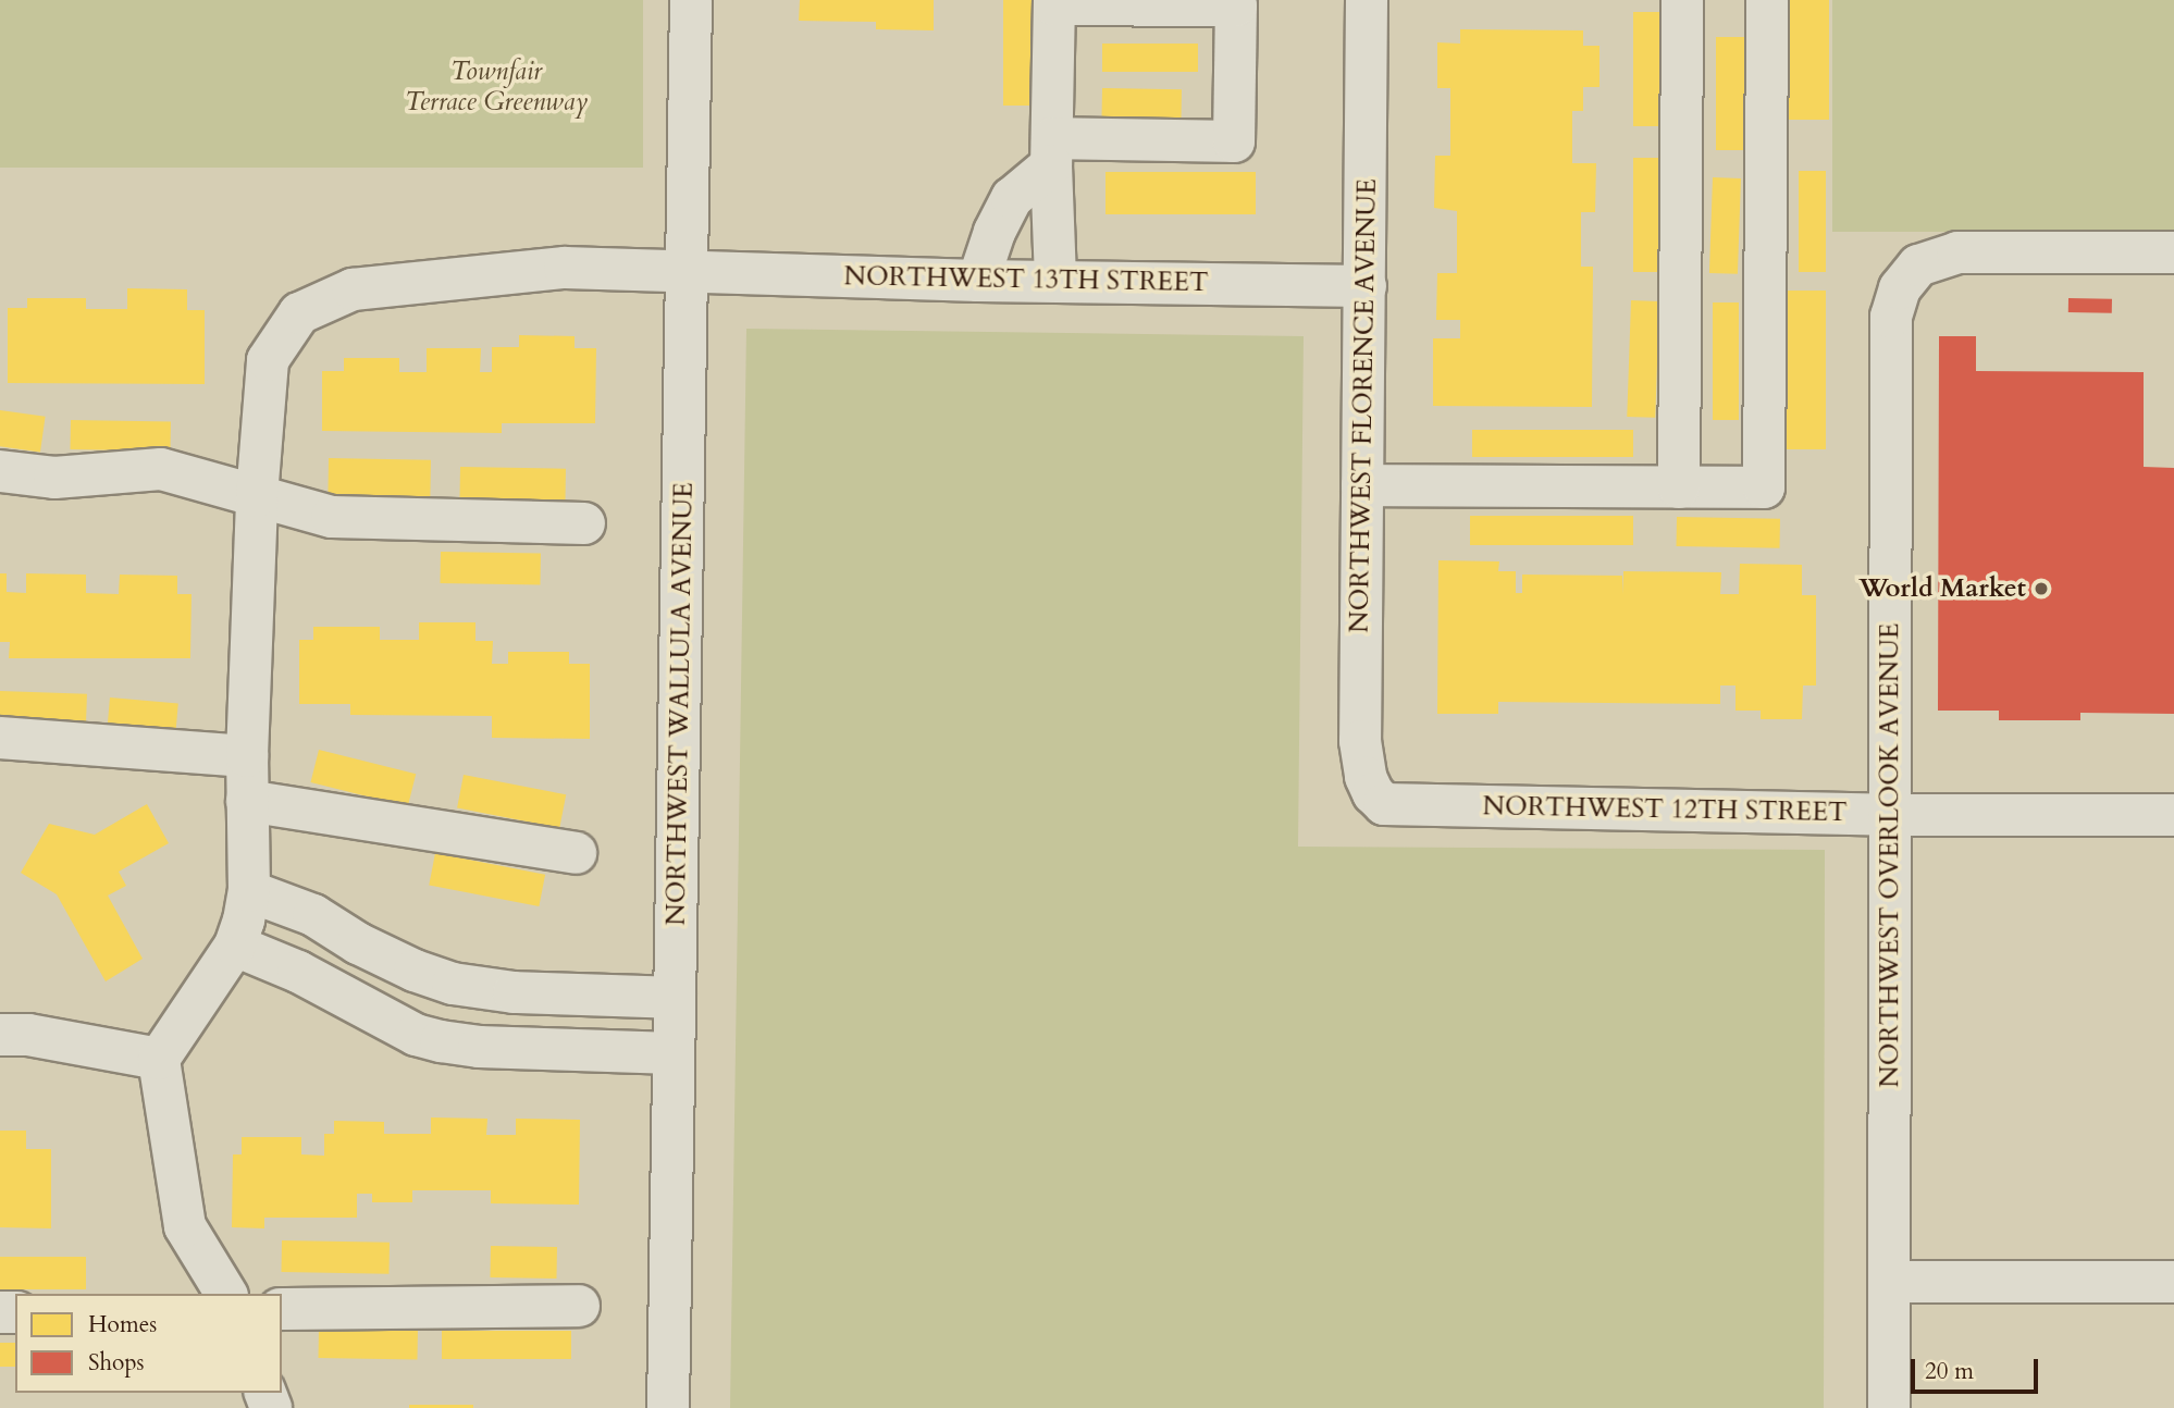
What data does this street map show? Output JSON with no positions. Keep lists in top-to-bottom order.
{
  "streets": {
    "street": [
      "NORTHWEST 13TH STREET",
      "NORTHWEST FLORENCE AVENUE",
      "NORTHWEST WALLULA AVENUE",
      "NORTHWEST 12TH STREET",
      "NORTHWEST OVERLOOK AVENUE"
    ]
  },
  "crossings": [
    ["NORTHWEST 13TH STREET", "NORTHWEST FLORENCE AVENUE"],
    ["NORTHWEST 13TH STREET", "NORTHWEST WALLULA AVENUE"],
    ["NORTHWEST FLORENCE AVENUE", "NORTHWEST 12TH STREET"],
    ["NORTHWEST 12TH STREET", "NORTHWEST OVERLOOK AVENUE"]
  ],
  "parks": ["Townfair Terrace Greenway"],
  "places": ["World Market"],
  "legend": ["Homes", "Shops"],
  "scale_bar": "20 m"
}
